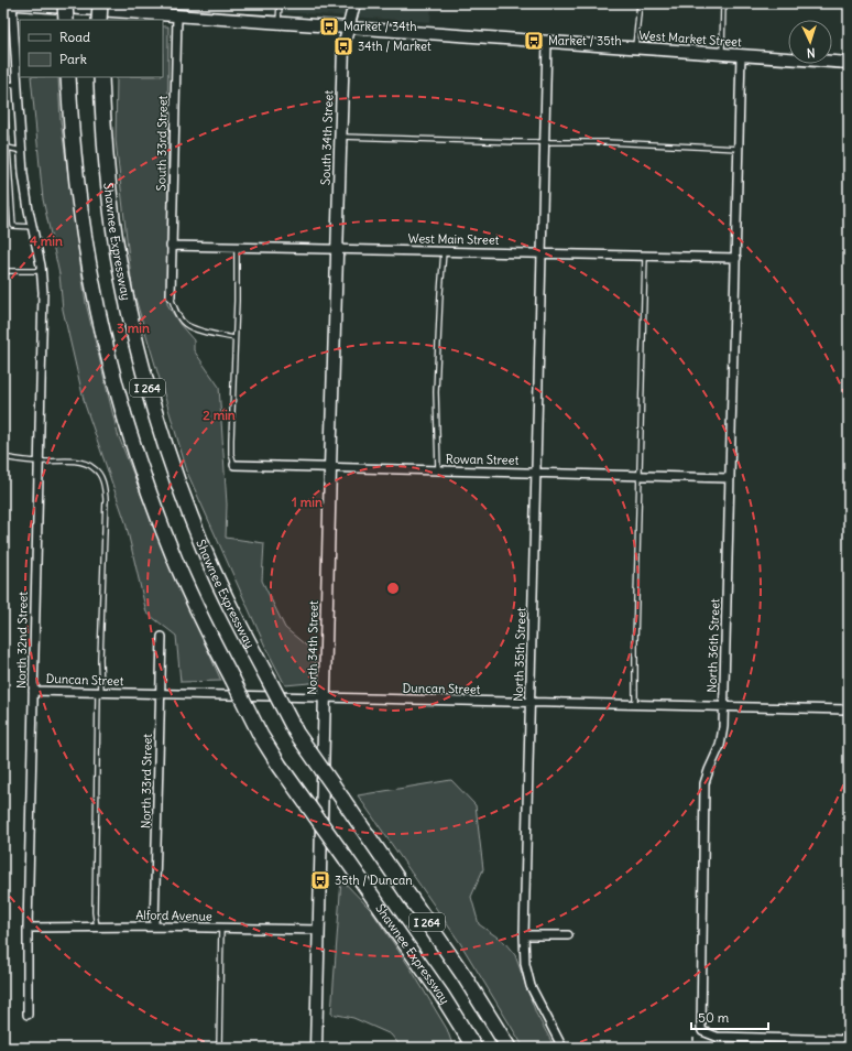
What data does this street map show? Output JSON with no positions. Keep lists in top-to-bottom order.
{
  "streets": {
    "highway": ["Shawnee Expressway", "I 264"],
    "street": [
      "West Market Street",
      "South 34th Street",
      "South 33rd Street",
      "West Main Street",
      "Rowan Street",
      "North 32nd Street",
      "North 36th Street",
      "North 34th Street",
      "North 35th Street",
      "Duncan Street",
      "North 33rd Street",
      "Alford Avenue"
    ]
  },
  "crossings": [
    ["West Market Street", "South 34th Street"],
    ["West Market Street", "South 33rd Street"],
    ["West Market Street", "North 32nd Street"],
    ["West Market Street", "North 36th Street"],
    ["West Market Street", "North 35th Street"],
    ["South 34th Street", "West Main Street"],
    ["South 34th Street", "North 34th Street"],
    ["South 33rd Street", "West Main Street"],
    ["West Main Street", "North 36th Street"],
    ["West Main Street", "North 34th Street"],
    ["West Main Street", "North 35th Street"],
    ["Rowan Street", "North 36th Street"],
    ["Rowan Street", "North 34th Street"],
    ["Rowan Street", "North 35th Street"],
    ["North 32nd Street", "Duncan Street"],
    ["North 32nd Street", "Alford Avenue"],
    ["North 36th Street", "Duncan Street"],
    ["North 34th Street", "Duncan Street"],
    ["North 34th Street", "Alford Avenue"],
    ["North 35th Street", "Duncan Street"],
    ["Duncan Street", "North 33rd Street"],
    ["North 33rd Street", "Alford Avenue"]
  ],
  "places": {
    "bus stop": [
      "Market / 34th",
      "Market / 35th",
      "34th / Market",
      "35th / Duncan"
    ]
  },
  "legend": ["Road", "Park"],
  "scale_bar": "50 m",
  "north": "bottom",
  "rings": [
    "4 min",
    "3 min",
    "2 min",
    "1 min"
  ]
}
